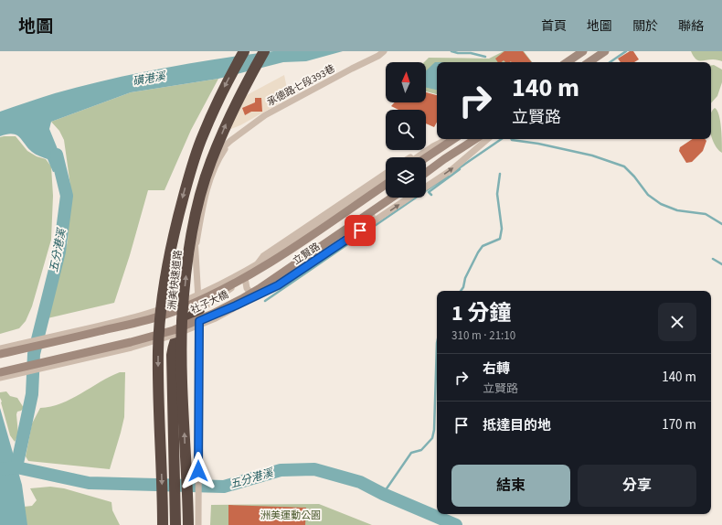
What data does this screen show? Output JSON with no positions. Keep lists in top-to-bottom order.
{
  "streets": {
    "highway": ["洲美快速道路"],
    "street": ["承德路七段393巷", "立賢路", "社子大橋"]
  },
  "crossings": [
    ["承德路七段393巷", "立賢路"]
  ],
  "water": ["磺港溪", "五分港溪"],
  "parks": ["洲美運動公園"],
  "north": "top",
  "page": {
    "header": "地圖",
    "nav": [
      "首頁",
      "地圖",
      "關於",
      "聯絡"
    ],
    "turn": ["140 m", "立賢路"],
    "heading": ["1 分鐘", "310 m · 21:10"],
    "list": [
      {
        "name": "右轉",
        "note": "立賢路",
        "value": "140 m"
      },
      {
        "name": "抵達目的地",
        "value": "170 m"
      }
    ],
    "buttons": ["結束", "分享"]
  }
}
